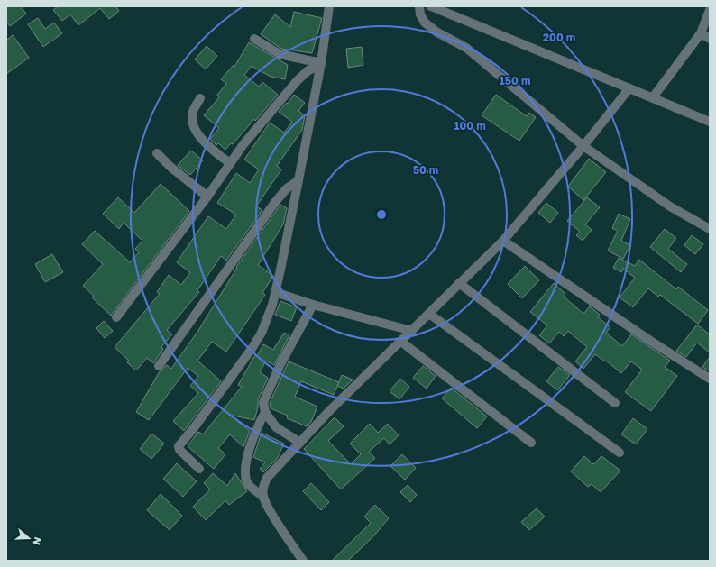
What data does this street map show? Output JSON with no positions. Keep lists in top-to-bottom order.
{
  "north": "right",
  "rings": [
    "200 m",
    "150 m",
    "100 m",
    "50 m"
  ]
}
